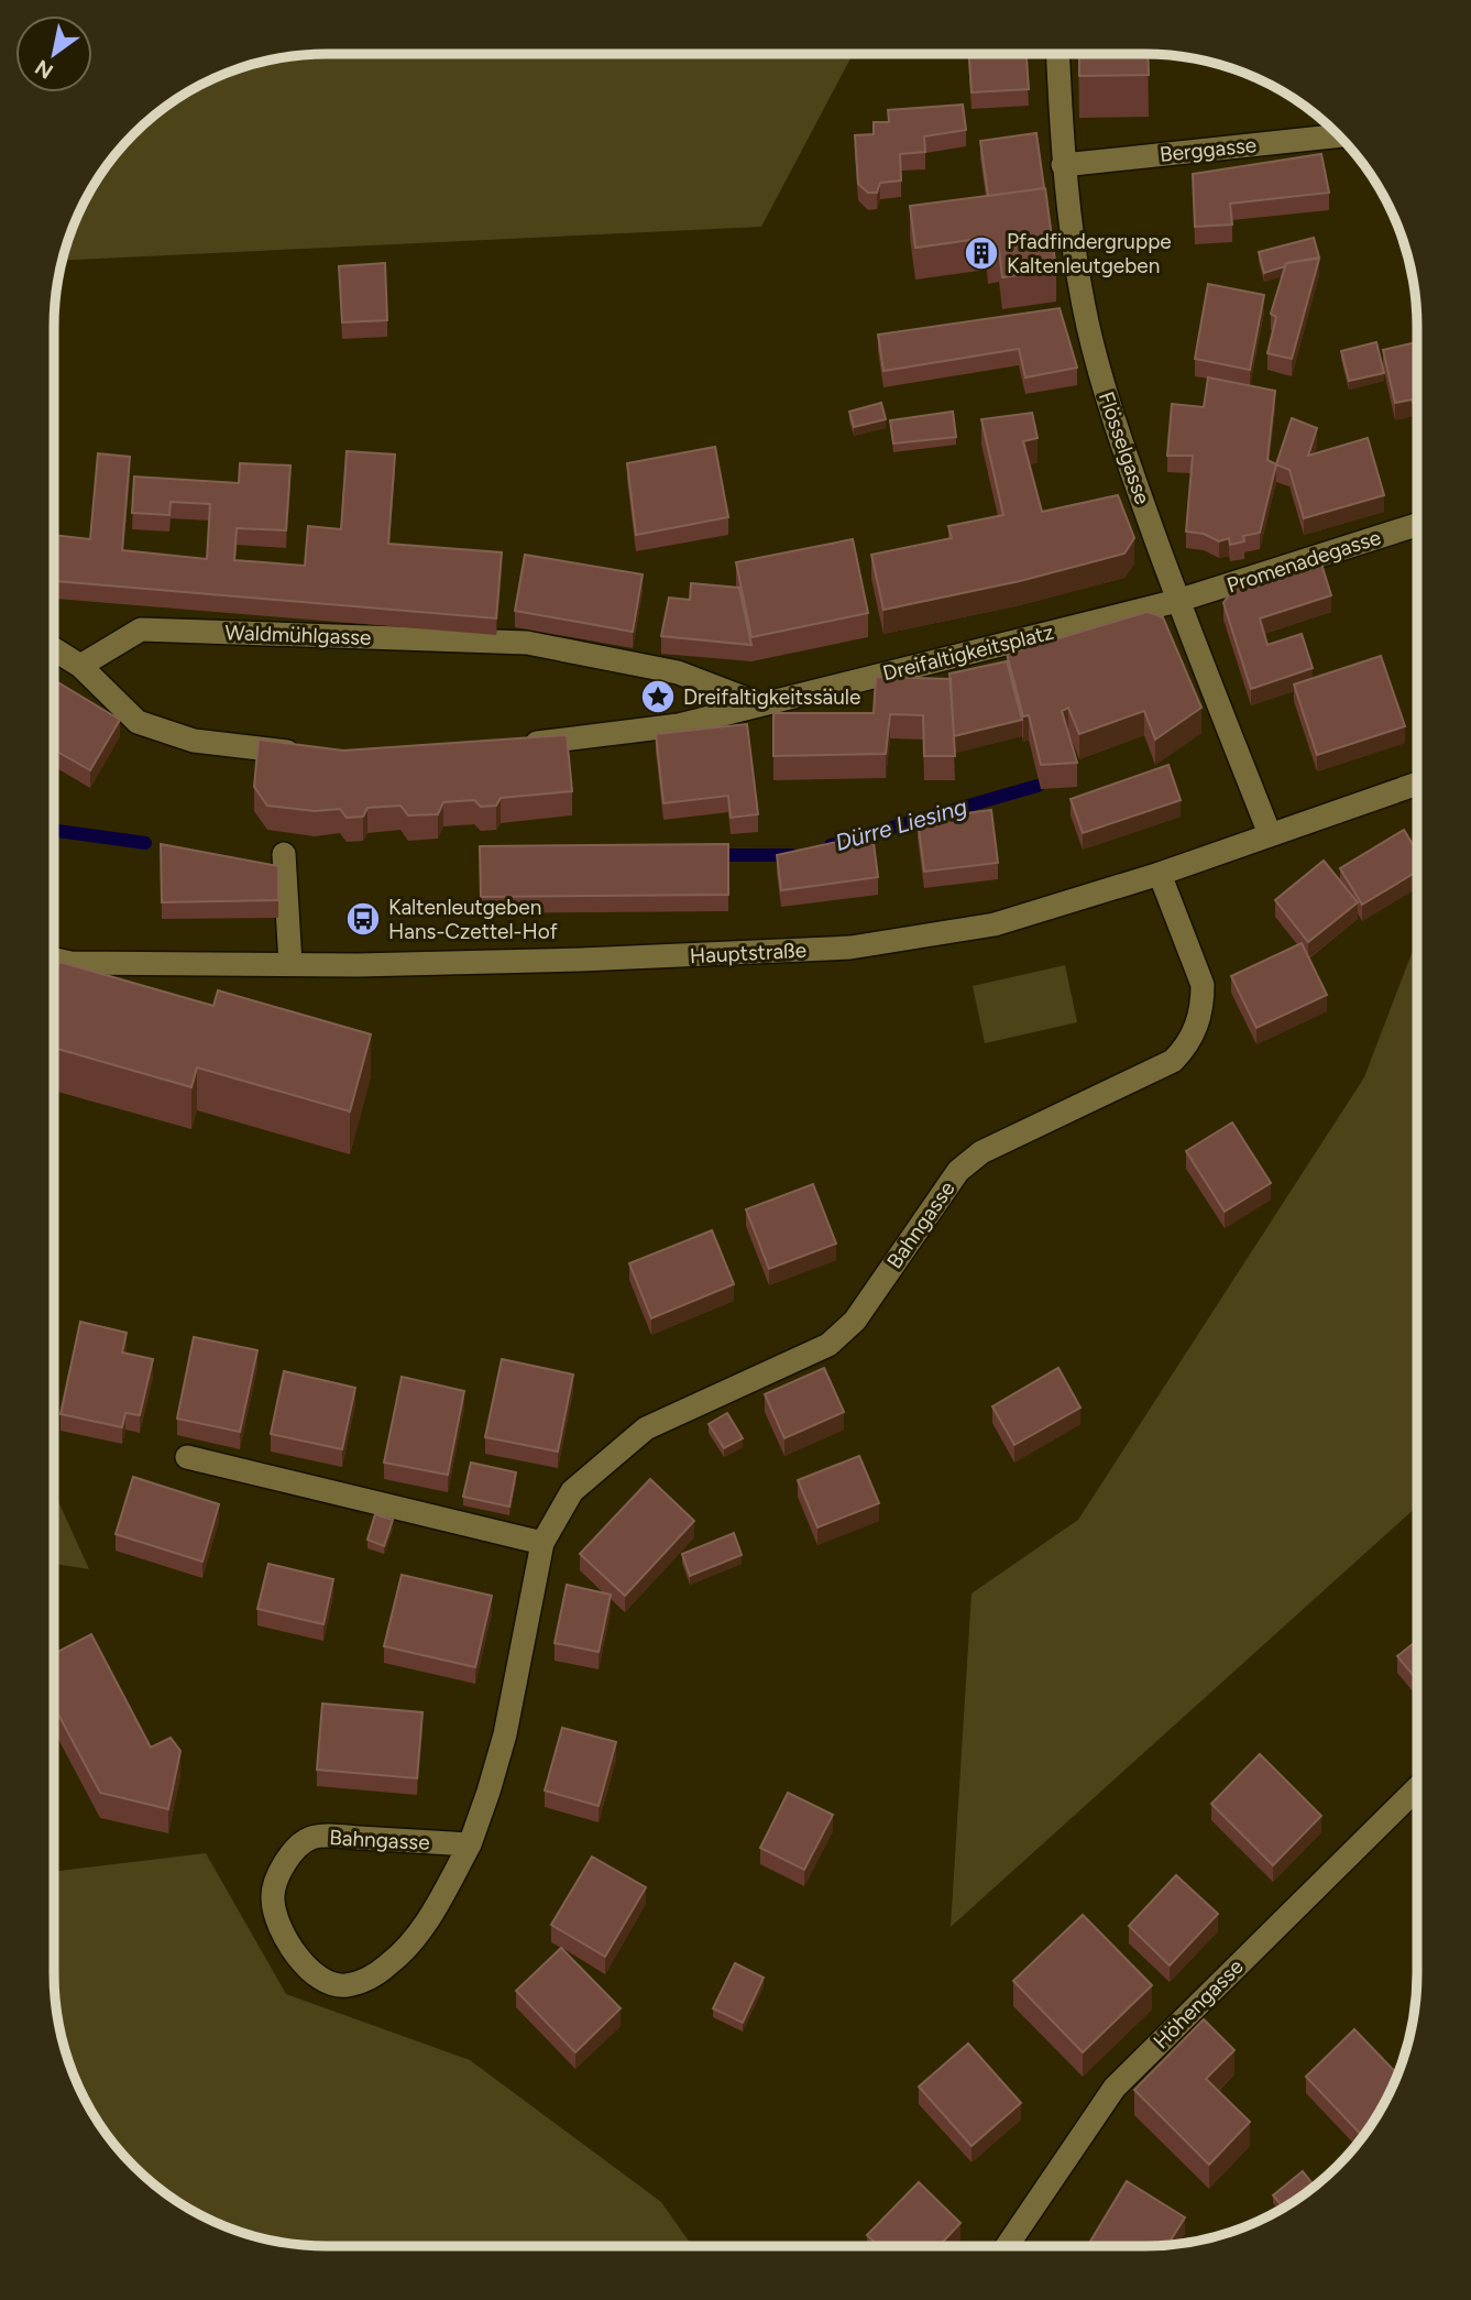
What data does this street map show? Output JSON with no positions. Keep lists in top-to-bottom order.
{
  "streets": {
    "street": [
      "Berggasse",
      "Flösselgasse",
      "Promenadegasse",
      "Waldmühlgasse",
      "Dreifaltigkeitsplatz",
      "Hauptstraße",
      "Bahngasse",
      "Höhengasse"
    ]
  },
  "crossings": [
    ["Berggasse", "Flösselgasse"],
    ["Flösselgasse", "Promenadegasse"],
    ["Flösselgasse", "Dreifaltigkeitsplatz"],
    ["Flösselgasse", "Hauptstraße"],
    ["Promenadegasse", "Dreifaltigkeitsplatz"],
    ["Waldmühlgasse", "Dreifaltigkeitsplatz"],
    ["Hauptstraße", "Bahngasse"]
  ],
  "water": ["Dürre Liesing"],
  "places": {
    "building": ["Pfadfindergruppe Kaltenleutgeben"],
    "place": ["Dreifaltigkeitssäule"],
    "bus stop": ["Kaltenleutgeben Hans-Czettel-Hof"]
  },
  "north": "bottom left"
}
